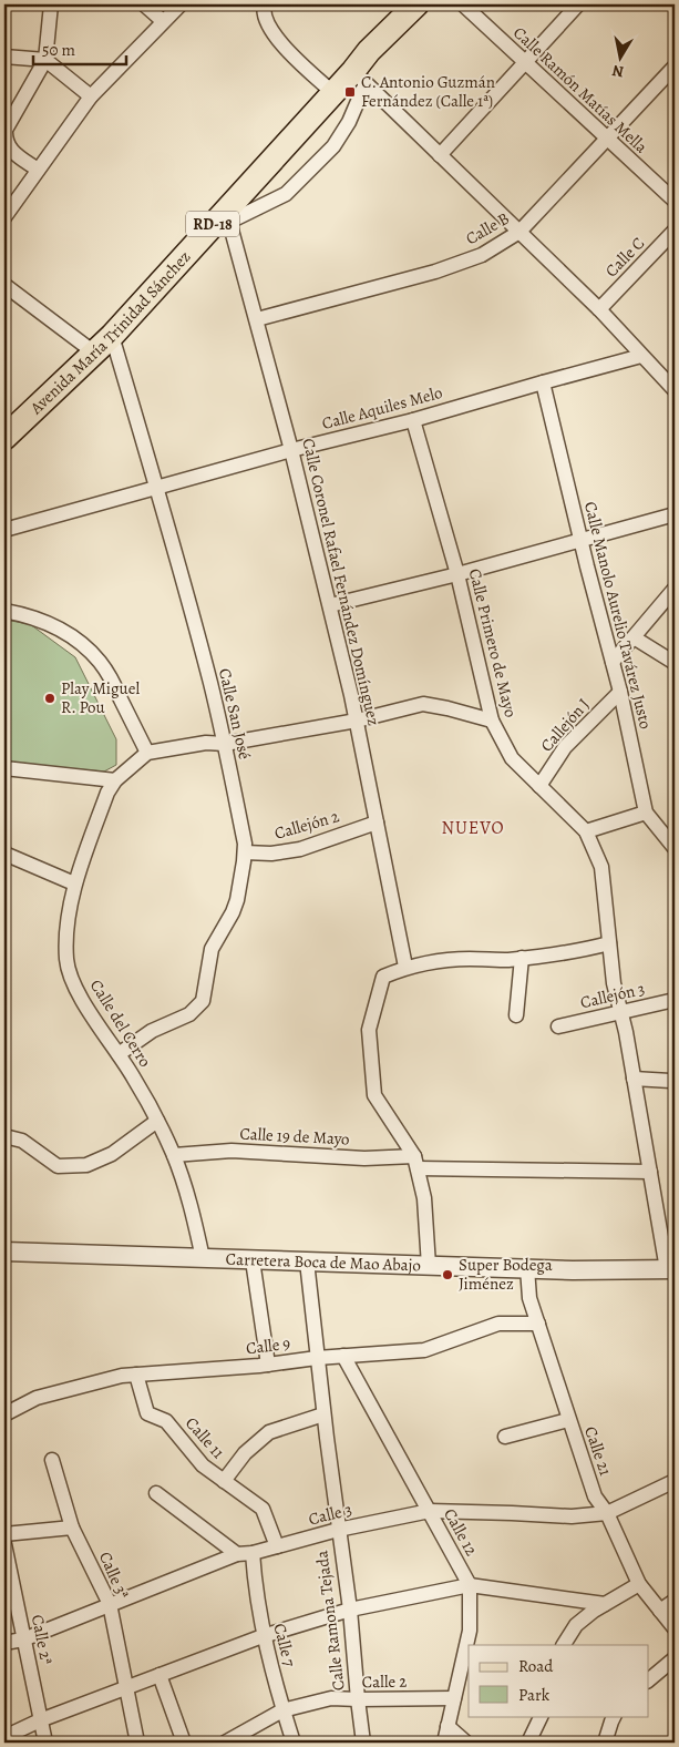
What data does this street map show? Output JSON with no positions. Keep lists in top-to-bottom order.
{
  "streets": {
    "main road": ["RD-18", "Avenida María Trinidad Sánchez"],
    "street": [
      "Calle Ramón Matías Mella",
      "Calle B",
      "Calle C",
      "Calle Aquiles Melo",
      "Calle Coronel Rafael Fernández Domínguez",
      "Calle Manolo Aurelio Tavárez Justo",
      "Calle Primero de Mayo",
      "Calle San José",
      "Callejón J",
      "Callejón 2",
      "Callejón 3",
      "Calle del Cerro",
      "Calle 19 de Mayo",
      "Carretera Boca de Mao Abajo",
      "Calle 9",
      "Calle 11",
      "Calle 21",
      "Calle 3",
      "Calle 12",
      "Calle 3ª",
      "Calle Ramona Tejada",
      "Calle 2ª",
      "Calle 7",
      "Calle 2"
    ]
  },
  "crossings": [
    ["Calle Ramón Matías Mella", "Calle B"],
    ["Calle B", "Calle Coronel Rafael Fernández Domínguez"],
    ["Avenida María Trinidad Sánchez", "Calle Coronel Rafael Fernández Domínguez"],
    ["Avenida María Trinidad Sánchez", "Calle San José"],
    ["Calle Aquiles Melo", "Calle Coronel Rafael Fernández Domínguez"],
    ["Calle Aquiles Melo", "Calle Manolo Aurelio Tavárez Justo"],
    ["Calle Aquiles Melo", "Calle Primero de Mayo"],
    ["Calle Aquiles Melo", "Calle San José"],
    ["Calle Coronel Rafael Fernández Domínguez", "Callejón 2"],
    ["Calle Manolo Aurelio Tavárez Justo", "Callejón J"],
    ["Calle Primero de Mayo", "Callejón J"],
    ["Calle Primero de Mayo", "Callejón 3"],
    ["Calle Primero de Mayo", "Calle 19 de Mayo"],
    ["Calle Primero de Mayo", "Carretera Boca de Mao Abajo"],
    ["Calle San José", "Callejón 2"],
    ["Calle San José", "Calle del Cerro"],
    ["Calle del Cerro", "Calle 19 de Mayo"],
    ["Calle del Cerro", "Carretera Boca de Mao Abajo"],
    ["Carretera Boca de Mao Abajo", "Calle 21"],
    ["Carretera Boca de Mao Abajo", "Calle Ramona Tejada"],
    ["Calle 9", "Calle 11"],
    ["Calle 9", "Calle 21"],
    ["Calle 9", "Calle 12"],
    ["Calle 9", "Calle Ramona Tejada"],
    ["Calle 11", "Calle 3"],
    ["Calle 21", "Calle 3"],
    ["Calle 3", "Calle 12"],
    ["Calle 3", "Calle 3ª"],
    ["Calle 3", "Calle Ramona Tejada"],
    ["Calle 3", "Calle 2ª"],
    ["Calle 3", "Calle 7"],
    ["Calle 12", "Calle 2"],
    ["Calle Ramona Tejada", "Calle 2"],
    ["Calle 7", "Calle 2"]
  ],
  "districts": ["NUEVO"],
  "places": {
    "transit": ["C. Antonio Guzmán Fernández (Calle 1ª)"],
    "other": ["Play Miguel R. Pou", "Super Bodega Jiménez"]
  },
  "legend": ["Road", "Park"],
  "scale_bar": "50 m",
  "north": "bottom"
}
